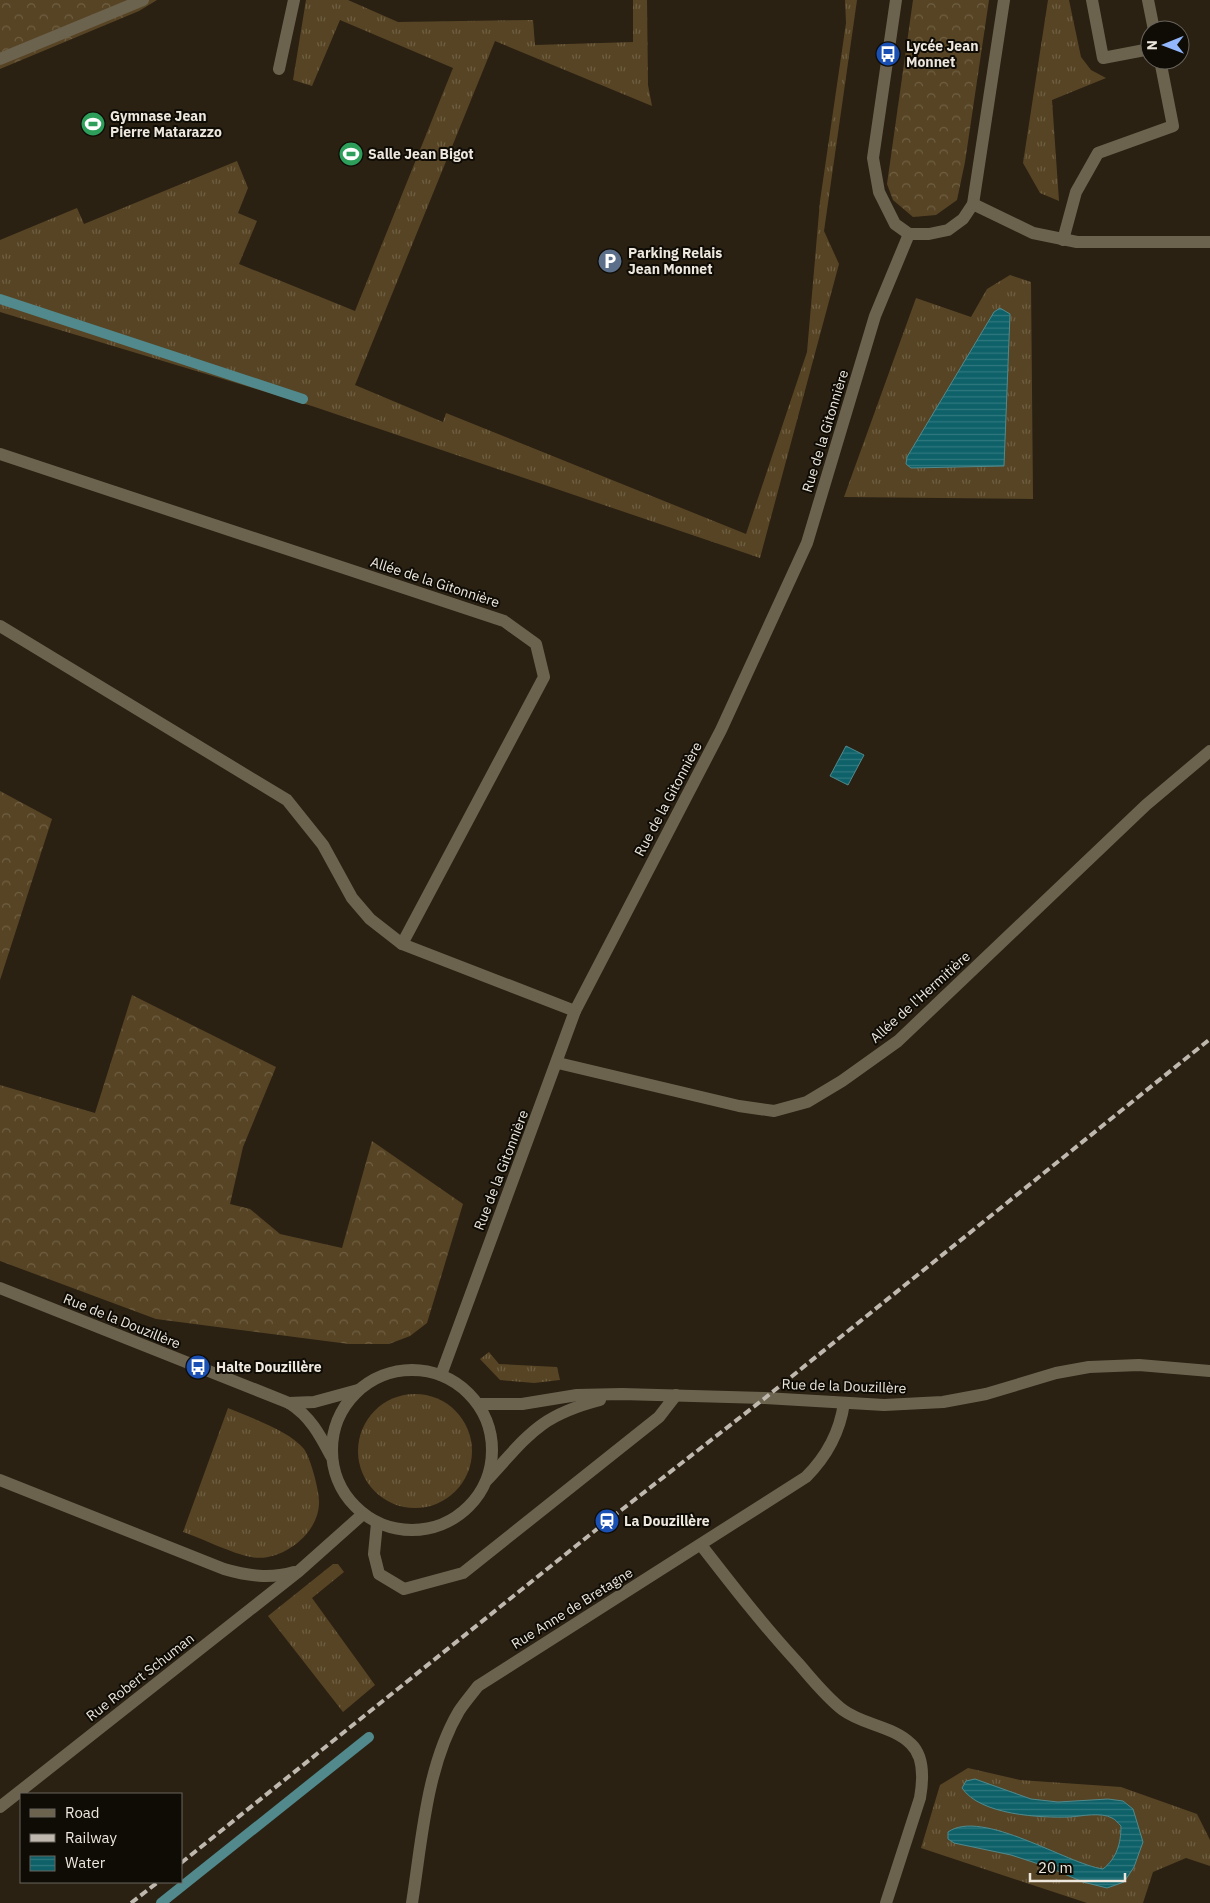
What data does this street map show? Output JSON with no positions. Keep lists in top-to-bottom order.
{
  "streets": {
    "street": [
      "Rue de la Gitonnière",
      "Allée de la Gitonnière",
      "Allée de l'Hermitière",
      "Rue de la Douzillère",
      "Rue Anne de Bretagne",
      "Rue Robert Schuman"
    ]
  },
  "crossings": [
    ["Rue de la Gitonnière", "Allée de l'Hermitière"],
    ["Rue de la Gitonnière", "Rue de la Douzillère"],
    ["Rue de la Gitonnière", "Rue Robert Schuman"],
    ["Rue de la Douzillère", "Rue Anne de Bretagne"],
    ["Rue de la Douzillère", "Rue Robert Schuman"]
  ],
  "places": {
    "bus stop": ["Lycée Jean Monnet", "Halte Douzillère"],
    "sports": ["Gymnase Jean Pierre Matarazzo", "Salle Jean Bigot"],
    "parking": ["Parking Relais Jean Monnet"],
    "station": ["La Douzillère"]
  },
  "legend": ["Road", "Railway", "Water"],
  "scale_bar": "20 m",
  "north": "left"
}
